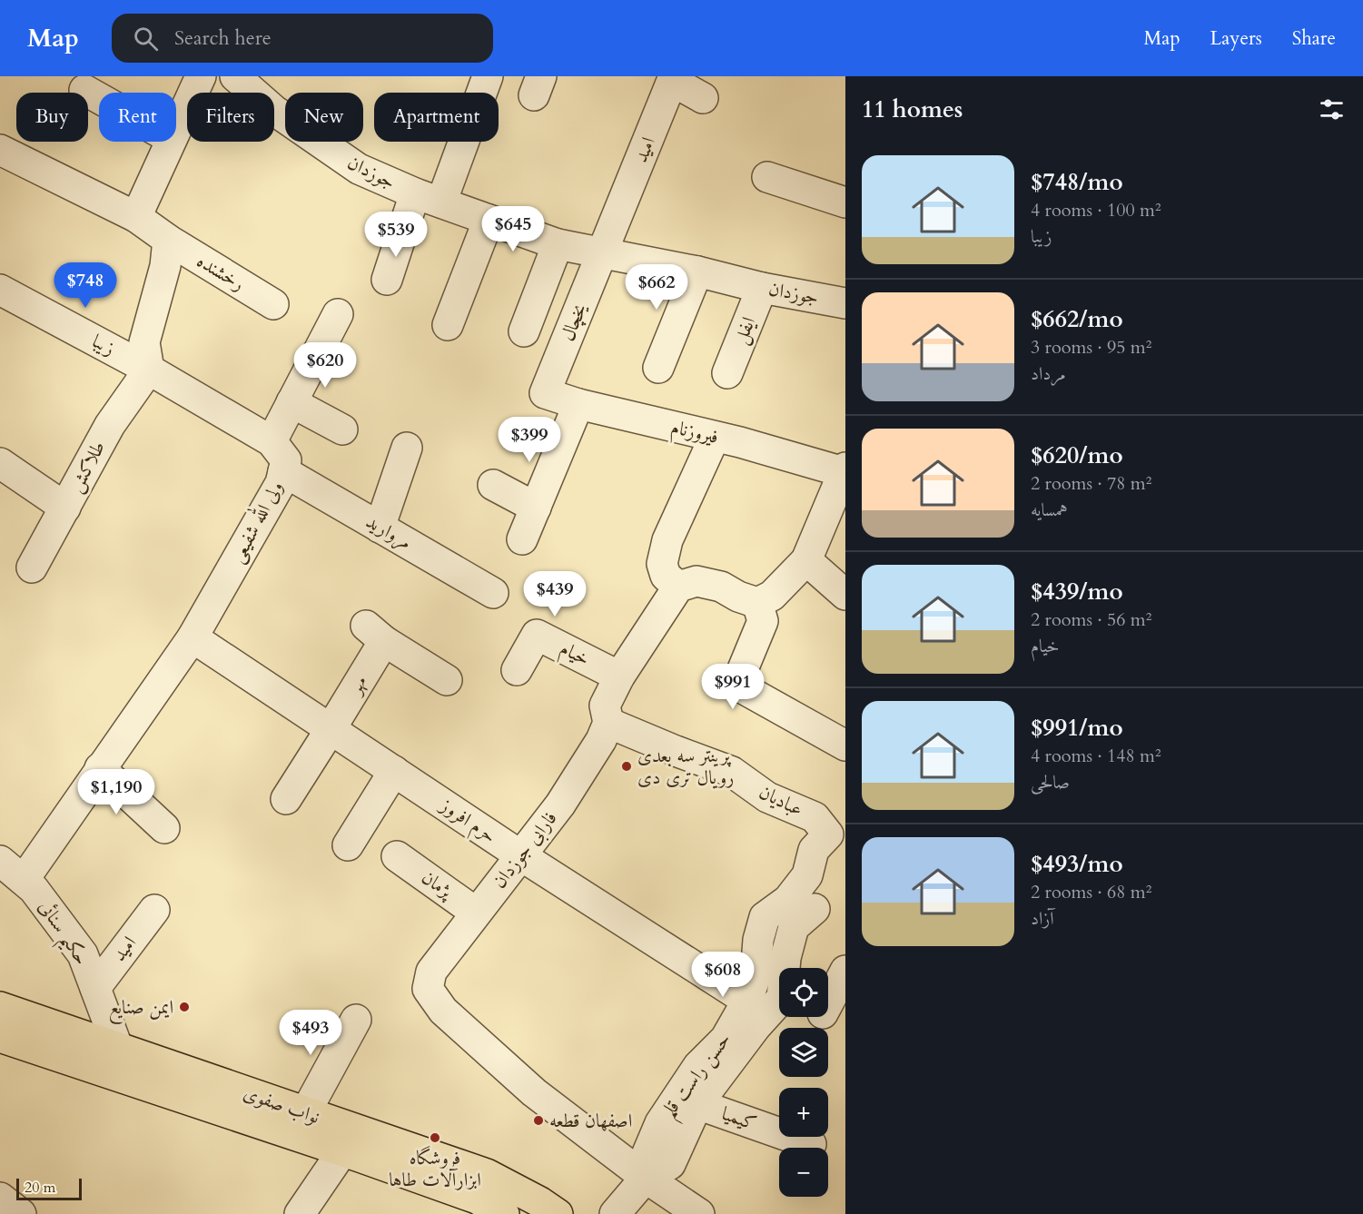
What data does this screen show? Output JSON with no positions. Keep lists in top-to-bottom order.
{
  "streets": {
    "main road": ["نواب صفوی"],
    "street": [
      "امید",
      "جوزدان",
      "رخشنده",
      "یخچال",
      "ایفل",
      "زیبا",
      "فیروزنام",
      "طلاکش",
      "ولی الله شفیعی",
      "مروارید",
      "خیام",
      "مهر",
      "عبادیان",
      "حرم افروز",
      "فارابی جوزدان",
      "پژمان",
      "حکیم سنائی",
      "حسن راست قلم",
      "کیمیا"
    ]
  },
  "crossings": [
    ["امید", "جوزدان"],
    ["امید", "یخچال"],
    ["امید", "حکیم سنائی"],
    ["جوزدان", "یخچال"],
    ["جوزدان", "ایفل"],
    ["یخچال", "فیروزنام"],
    ["زیبا", "طلاکش"],
    ["زیبا", "ولی الله شفیعی"],
    ["طلاکش", "ولی الله شفیعی"],
    ["ولی الله شفیعی", "مروارید"],
    ["ولی الله شفیعی", "حرم افروز"],
    ["ولی الله شفیعی", "حکیم سنائی"],
    ["خیام", "فارابی جوزدان"],
    ["مهر", "حرم افروز"],
    ["عبادیان", "فارابی جوزدان"],
    ["عبادیان", "حسن راست قلم"],
    ["حرم افروز", "فارابی جوزدان"],
    ["حرم افروز", "حسن راست قلم"],
    ["فارابی جوزدان", "پژمان"],
    ["فارابی جوزدان", "حسن راست قلم"],
    ["حکیم سنائی", "نواب صفوی"],
    ["حسن راست قلم", "کیمیا"]
  ],
  "places": [
    "پرینتر سه بعدی رویال تری دی",
    "ایمن صنایع",
    "اصفهان قطعه",
    "فروشگاه ابزارآلات طاها"
  ],
  "scale_bar": "20 m",
  "page": {
    "header": "Map",
    "search": "Search here",
    "nav": ["Map", "Layers", "Share"],
    "heading": "11 homes",
    "chip": [
      "Buy",
      "Rent",
      "Filters",
      "New",
      "Apartment"
    ],
    "list": [
      {
        "name": "$748/mo",
        "note": "4 rooms · 100 m² · زیبا"
      },
      {
        "name": "$662/mo",
        "note": "3 rooms · 95 m² · مرداد"
      },
      {
        "name": "$620/mo",
        "note": "2 rooms · 78 m² · همسایه"
      },
      {
        "name": "$439/mo",
        "note": "2 rooms · 56 m² · خیام"
      },
      {
        "name": "$991/mo",
        "note": "4 rooms · 148 m² · صالحی"
      },
      {
        "name": "$493/mo",
        "note": "2 rooms · 68 m² · آزاد"
      }
    ],
    "price": [
      "$645",
      "$539",
      "$748",
      "$662",
      "$620",
      "$399",
      "$439",
      "$991",
      "$1,190",
      "$608",
      "$493"
    ],
    "map_buttons": ["+", "−"],
    "scale": "20 m"
  }
}
